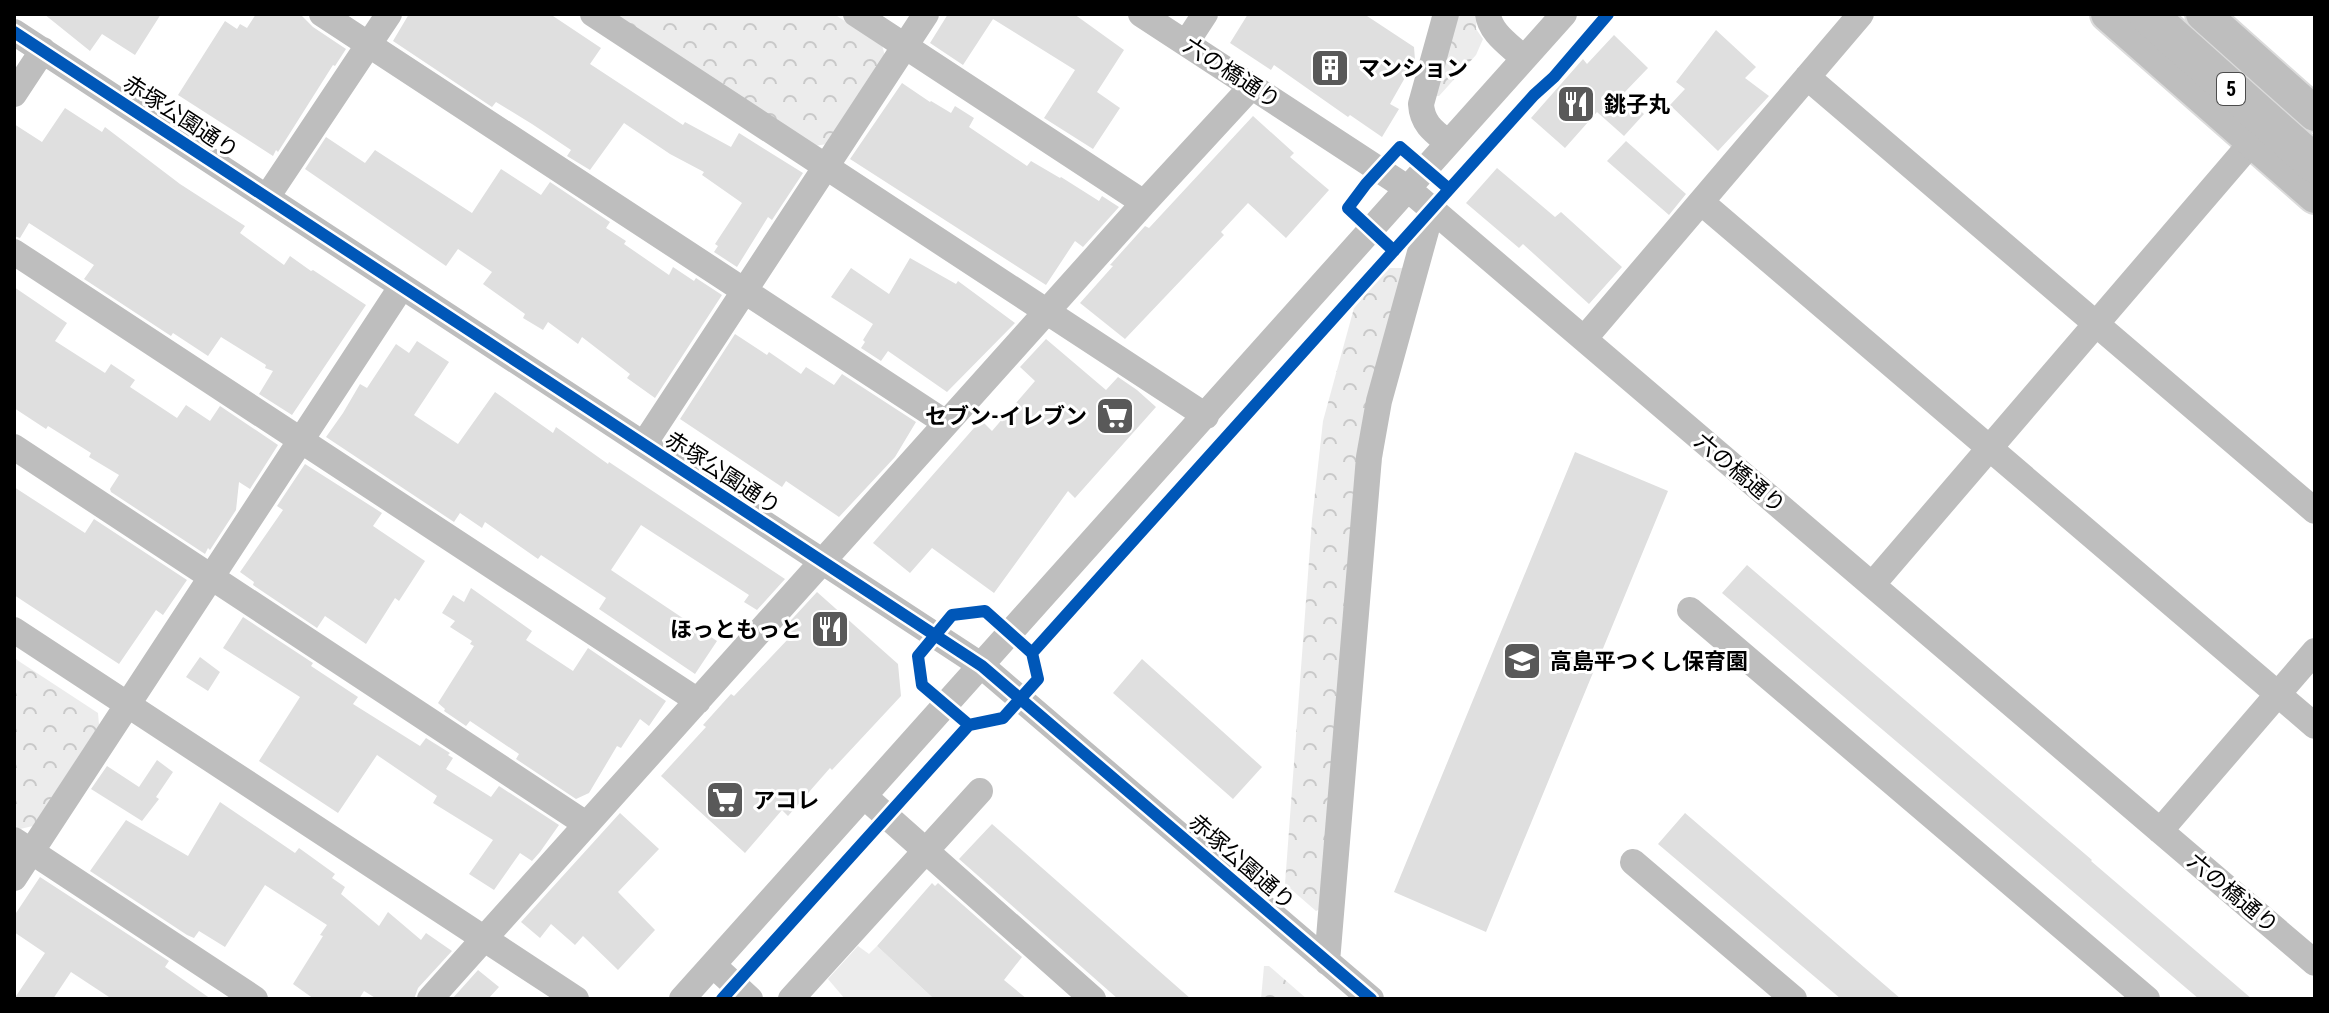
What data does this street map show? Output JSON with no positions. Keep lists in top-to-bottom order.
{
  "streets": {
    "highway": ["5"],
    "street": ["六の橋通り", "赤塚公園通り"]
  },
  "places": {
    "building": ["マンション"],
    "restaurant": ["銚子丸", "ほっともっと"],
    "supermarket": ["セブン-イレブン", "アコレ"],
    "school or university": ["高島平つくし保育園"]
  }
}
